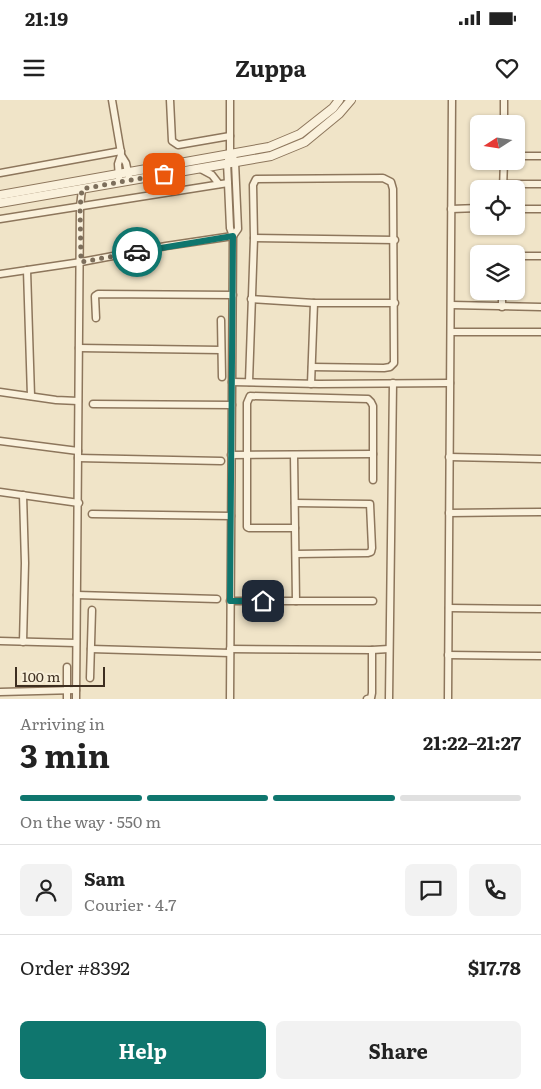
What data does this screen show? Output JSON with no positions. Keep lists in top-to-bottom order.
{
  "scale_bar": "100 m",
  "north": "left",
  "page": {
    "status": "21:19",
    "header": "Zuppa",
    "scale": "100 m",
    "heading": ["3 min", "Arriving in", "21:22–21:27"],
    "panel": [
      "Sam",
      "Courier · 4.7",
      "Order #8392",
      "$17.78"
    ],
    "bar": "On the way · 550 m",
    "buttons": ["Help", "Share"]
  }
}
